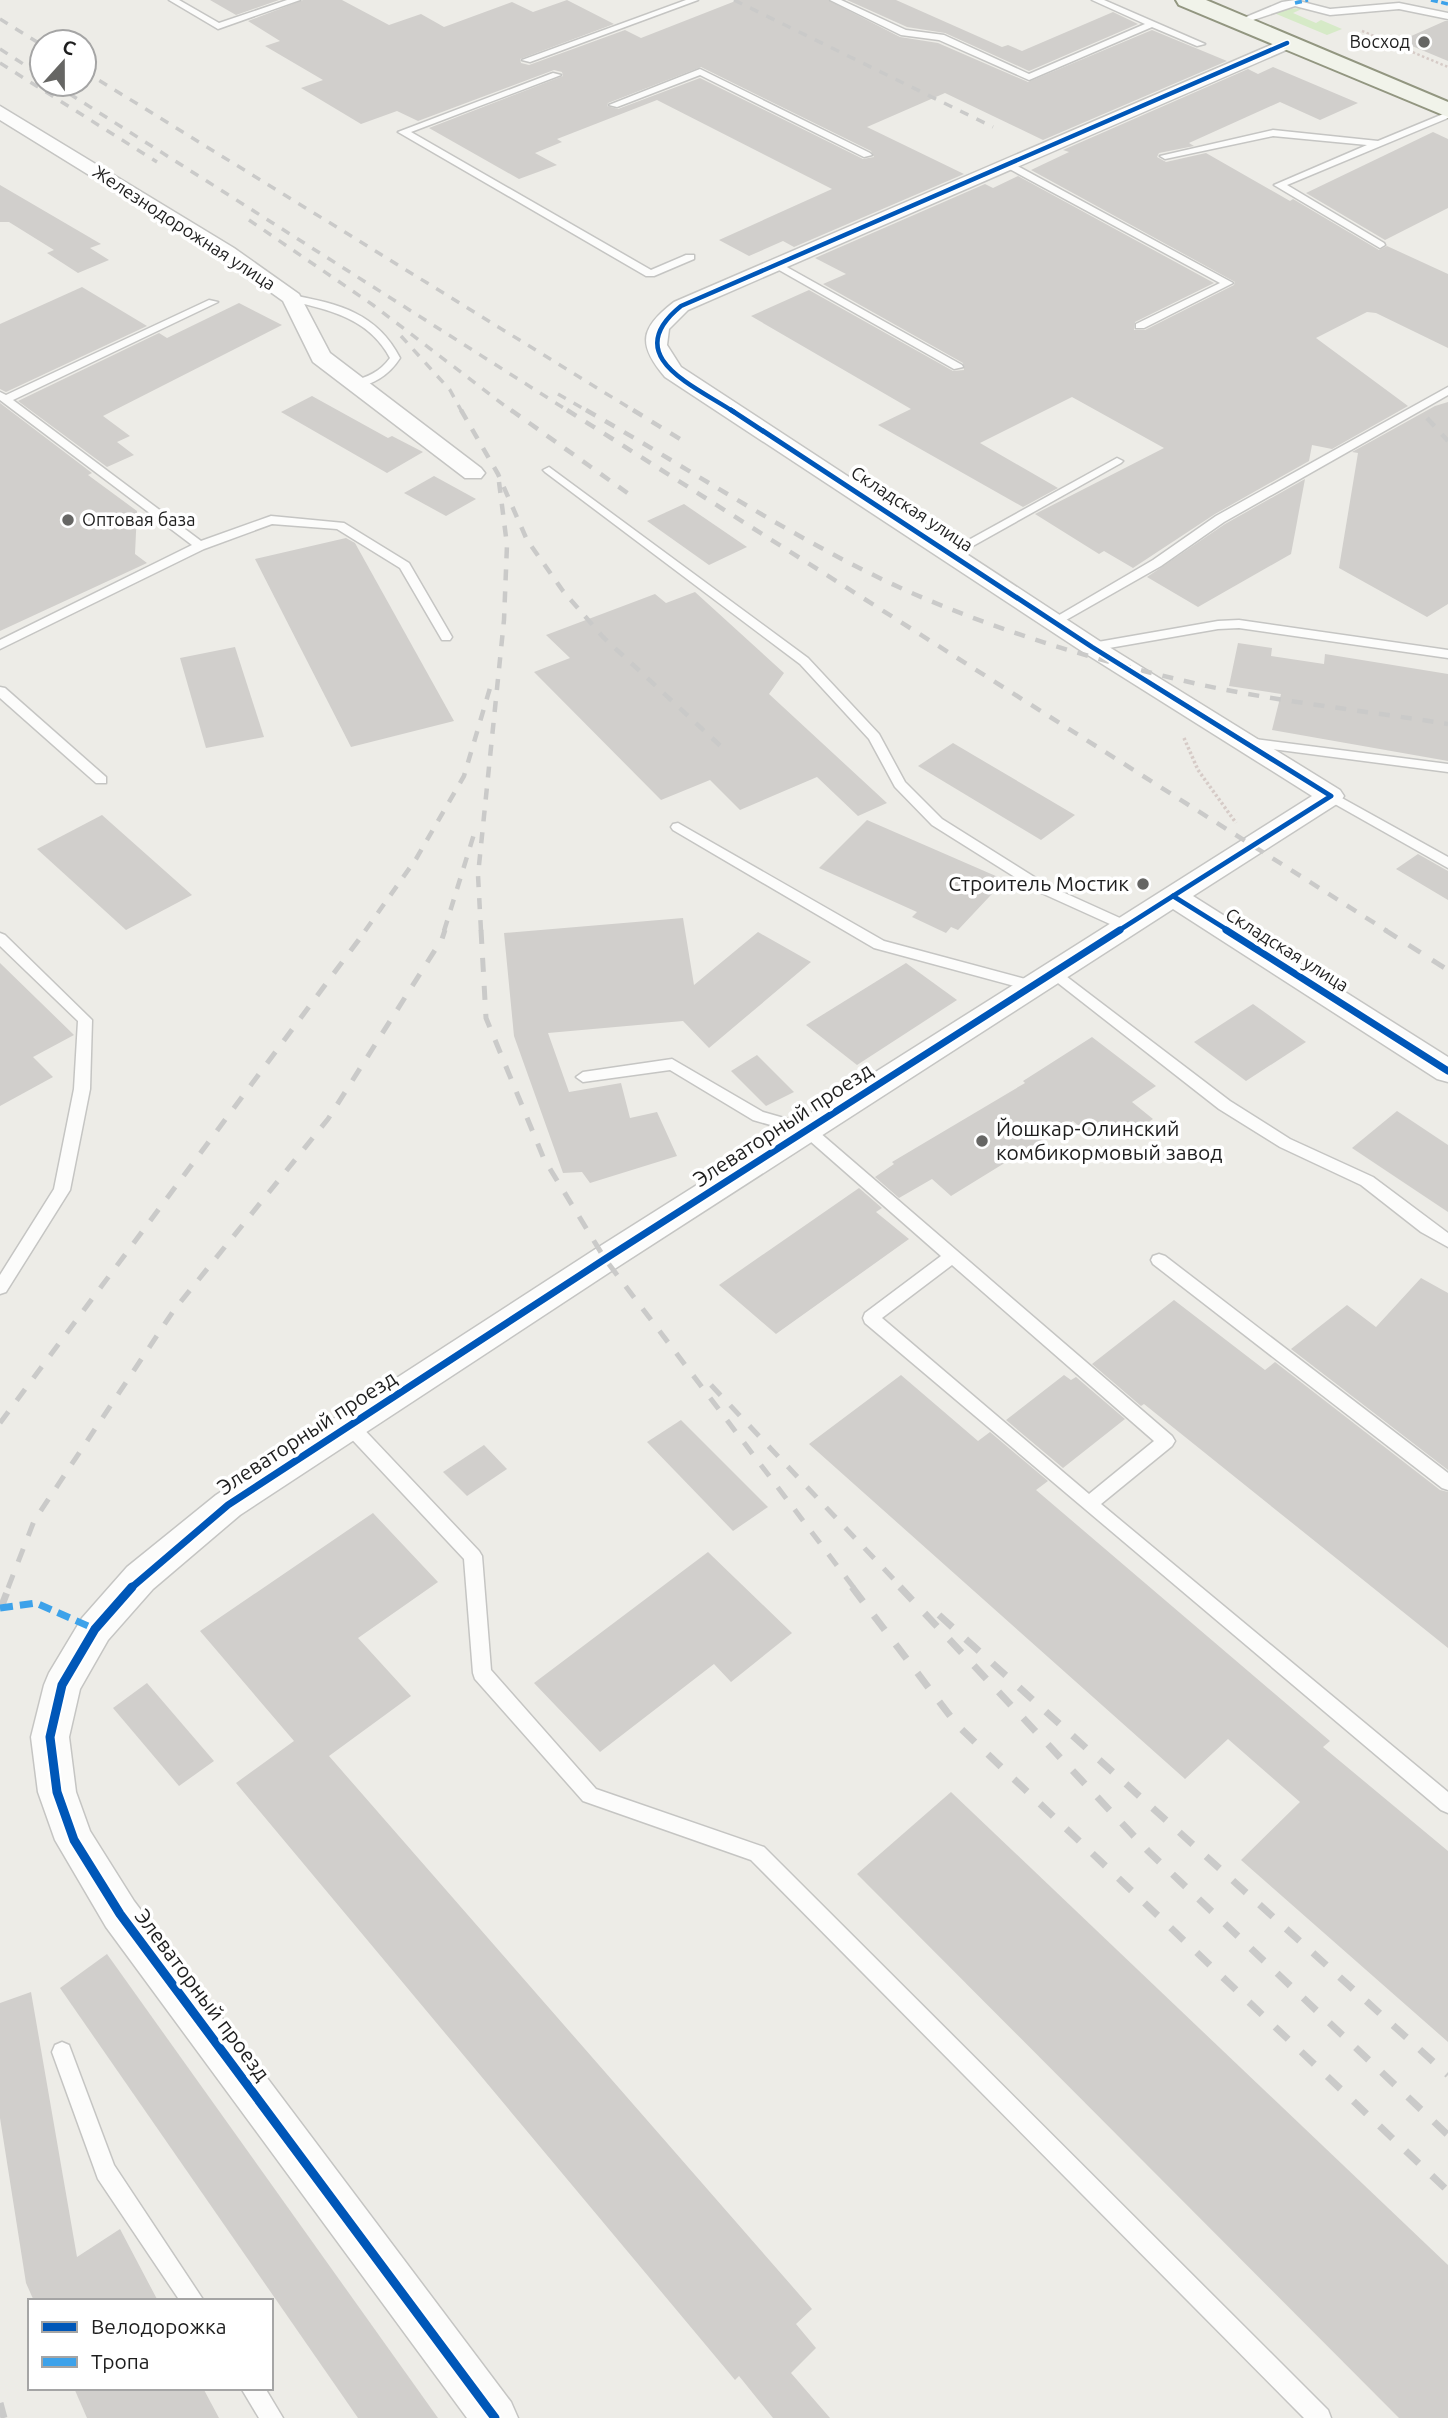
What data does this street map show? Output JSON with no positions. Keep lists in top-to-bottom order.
{
  "streets": {
    "street": ["Железнодорожная улица", "Складская улица", "Элеваторный проезд"]
  },
  "crossings": [
    ["Складская улица", "Элеваторный проезд"]
  ],
  "places": [
    "Восход",
    "Оптовая база",
    "Строитель Мостик",
    "Йошкар-Олинский комбикормовый завод"
  ],
  "legend": ["Велодорожка", "Тропа"],
  "north": "top"
}
